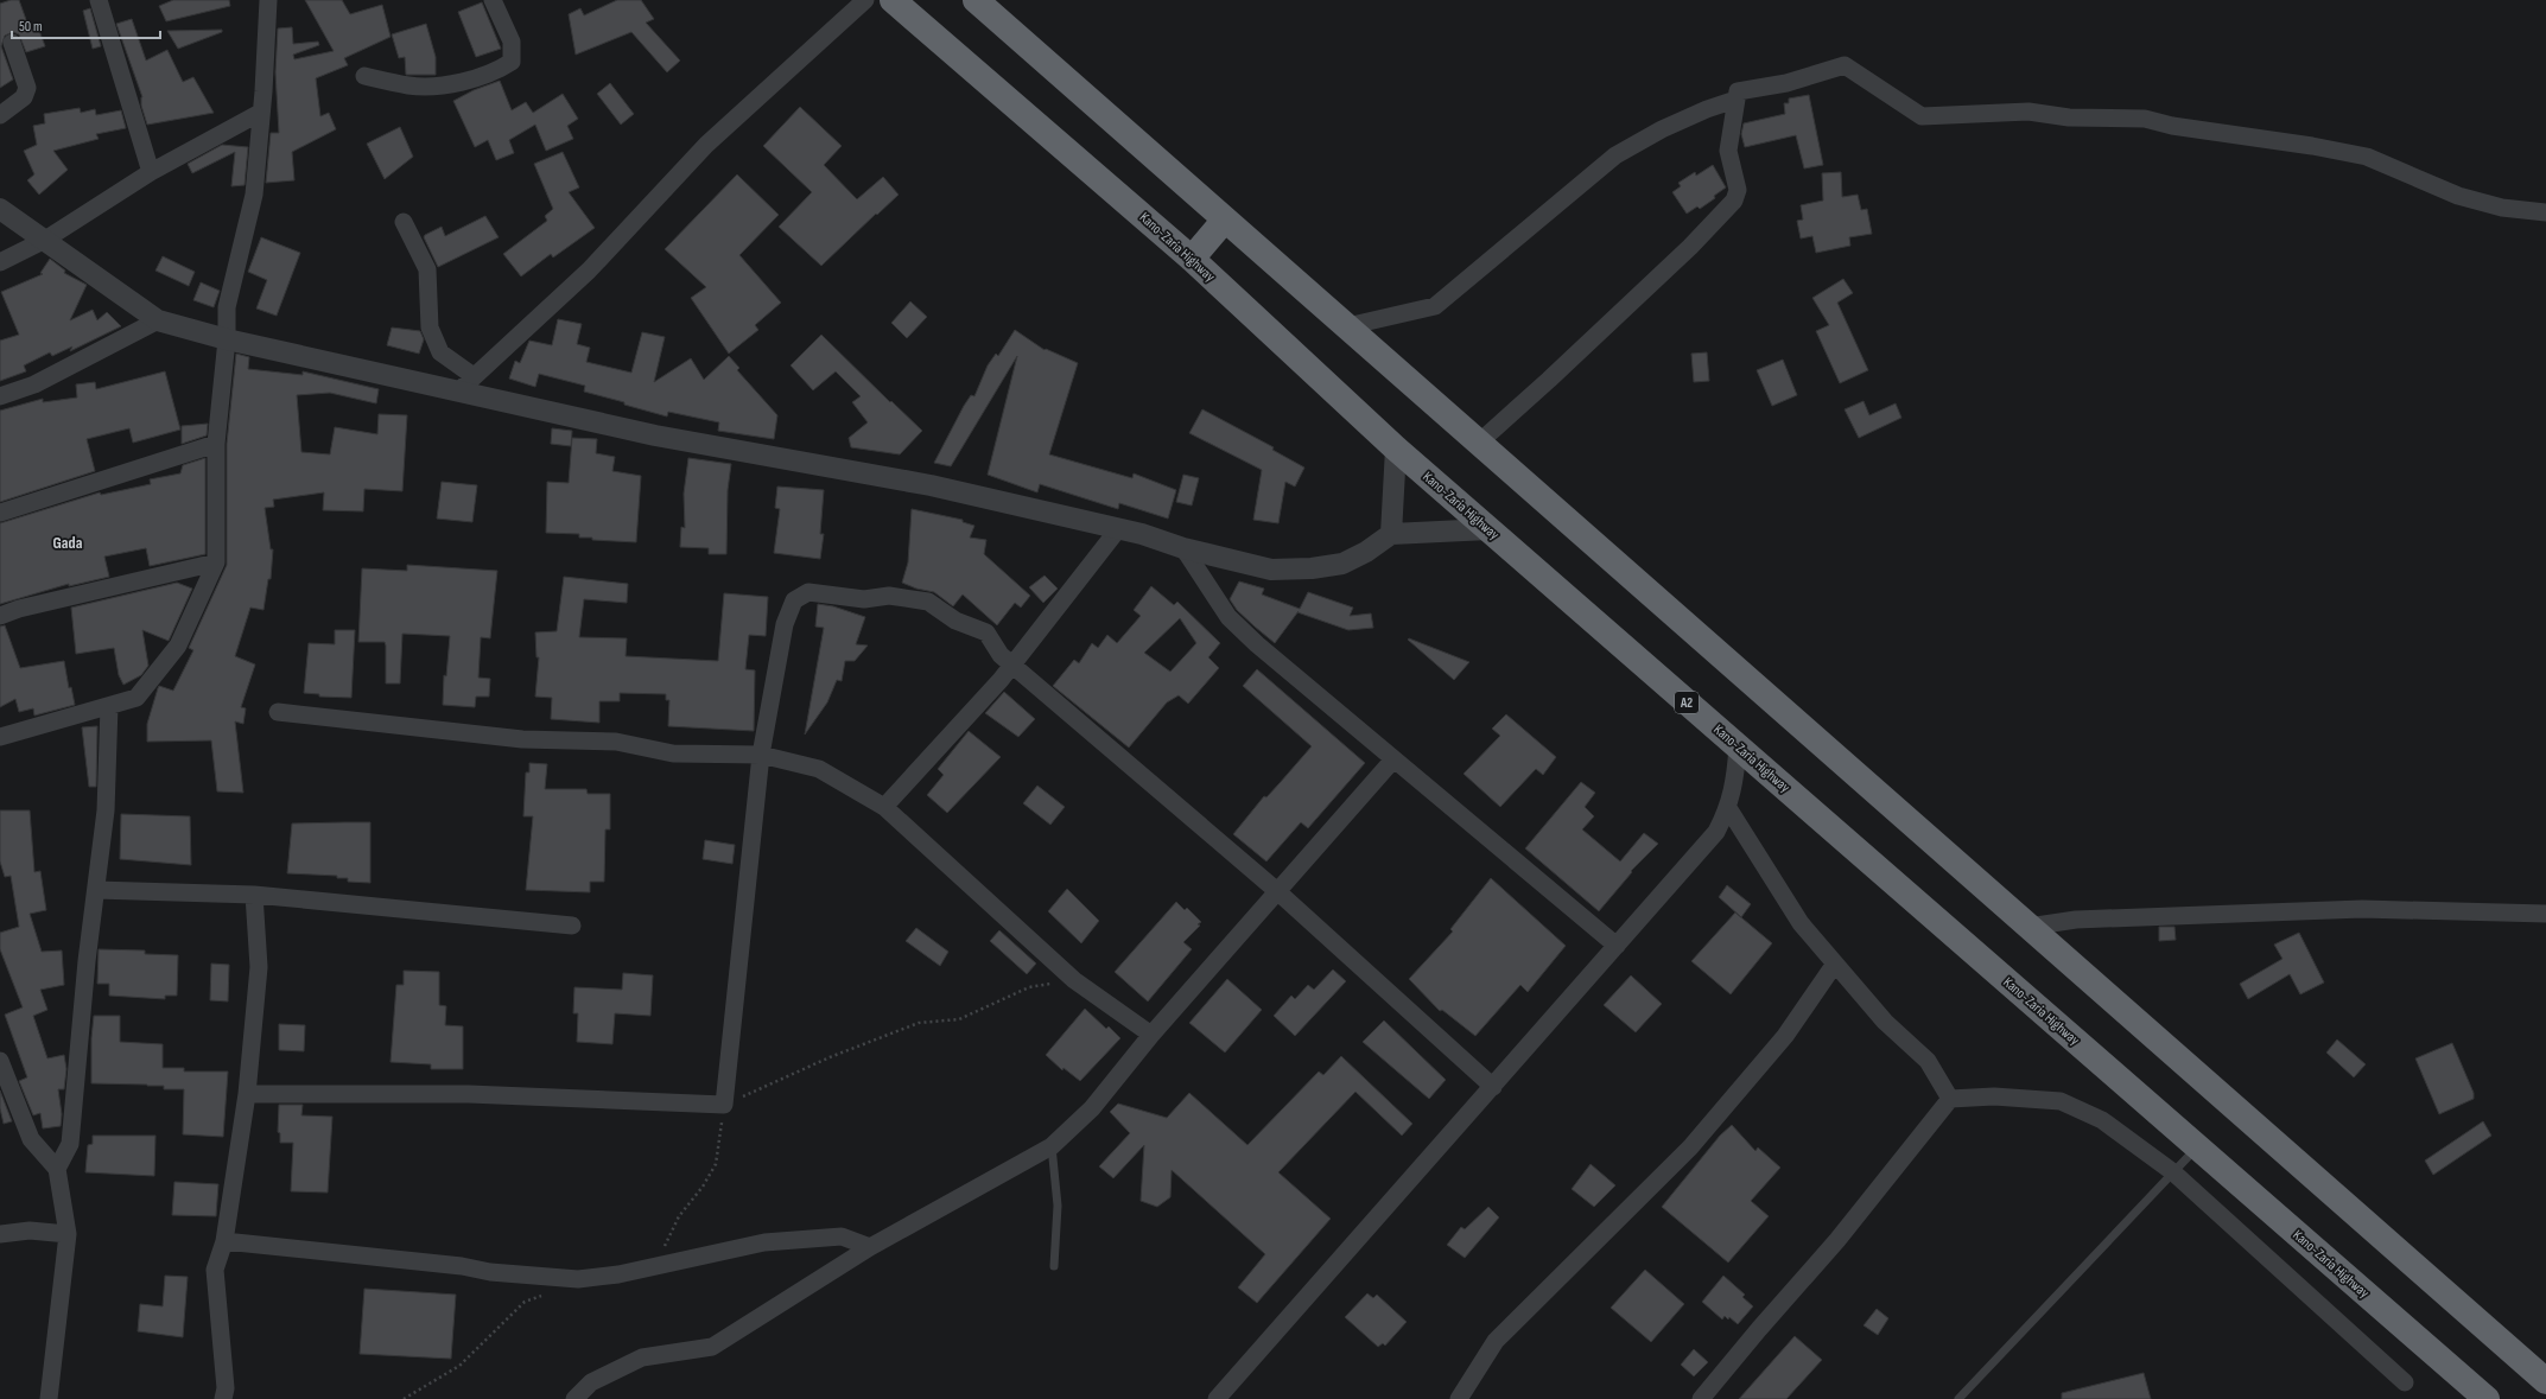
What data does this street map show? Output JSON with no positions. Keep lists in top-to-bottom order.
{
  "streets": {
    "highway": ["Kano-Zaria Highway", "A2"]
  },
  "districts": ["Gada"],
  "scale_bar": "50 m"
}
